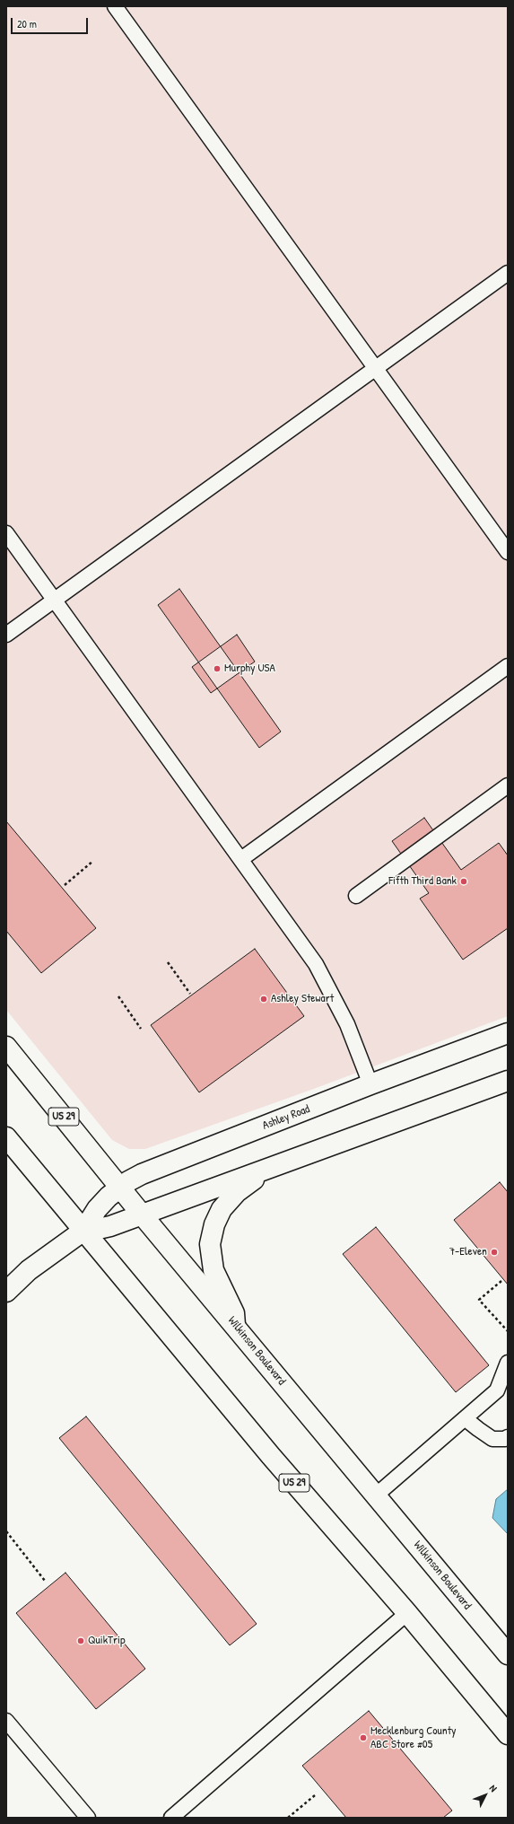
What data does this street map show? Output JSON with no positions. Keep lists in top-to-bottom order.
{
  "streets": {
    "main road": ["US 29", "Ashley Road", "Wilkinson Boulevard"]
  },
  "crossings": [
    ["US 29", "Ashley Road"],
    ["Ashley Road", "Wilkinson Boulevard"]
  ],
  "places": [
    "Murphy USA",
    "Fifth Third Bank",
    "Ashley Stewart",
    "7-Eleven",
    "QuikTrip",
    "Mecklenburg County ABC Store #05"
  ],
  "scale_bar": "20 m",
  "north": "top right"
}
